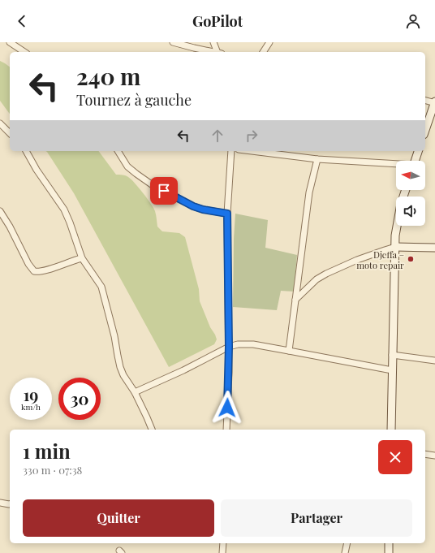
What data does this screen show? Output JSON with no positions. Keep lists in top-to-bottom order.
{
  "places": ["Djeffa – moto repair"],
  "north": "left",
  "page": {
    "header": "GoPilot",
    "turn": ["240 m", "Tournez à gauche"],
    "speed": "19 km/h",
    "limit": "30",
    "heading": ["1 min", "330 m · 07:38"],
    "buttons": ["Quitter", "Partager"]
  }
}
